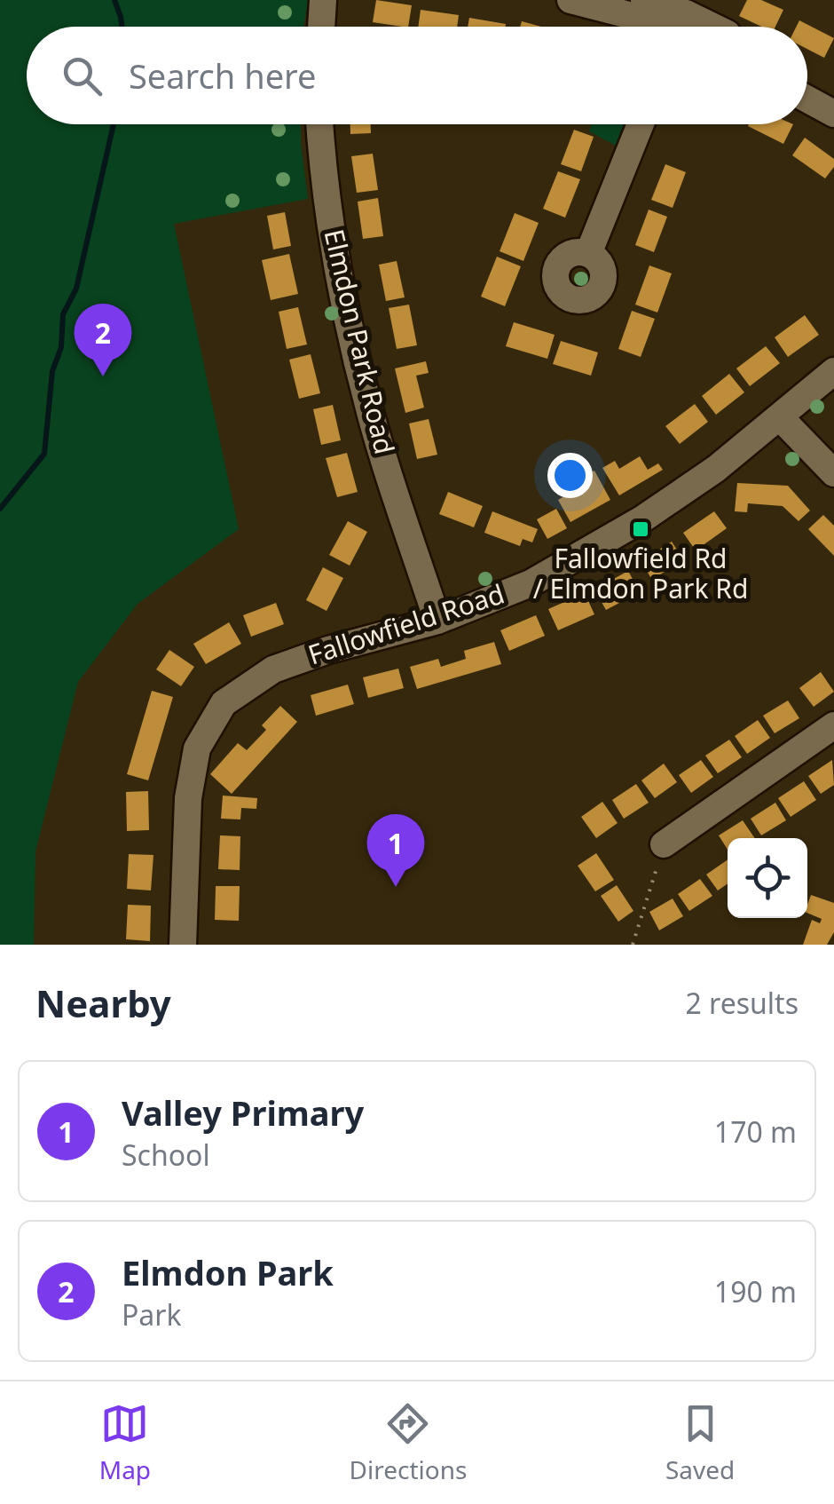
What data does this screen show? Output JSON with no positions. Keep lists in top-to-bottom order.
{
  "streets": {
    "street": ["Elmdon Park Road", "Fallowfield Road"]
  },
  "crossings": [
    ["Elmdon Park Road", "Fallowfield Road"]
  ],
  "places": {
    "transit": ["Fallowfield Rd / Elmdon Park Rd"]
  },
  "page": {
    "search": "Search here",
    "pins": ["2", "1"],
    "heading": ["Nearby", "2 results"],
    "list": [
      {
        "mark": "1",
        "name": "Valley Primary",
        "note": "School",
        "value": "170 m"
      },
      {
        "mark": "2",
        "name": "Elmdon Park",
        "note": "Park",
        "value": "190 m"
      }
    ],
    "nav": ["Map", "Directions", "Saved"]
  }
}
